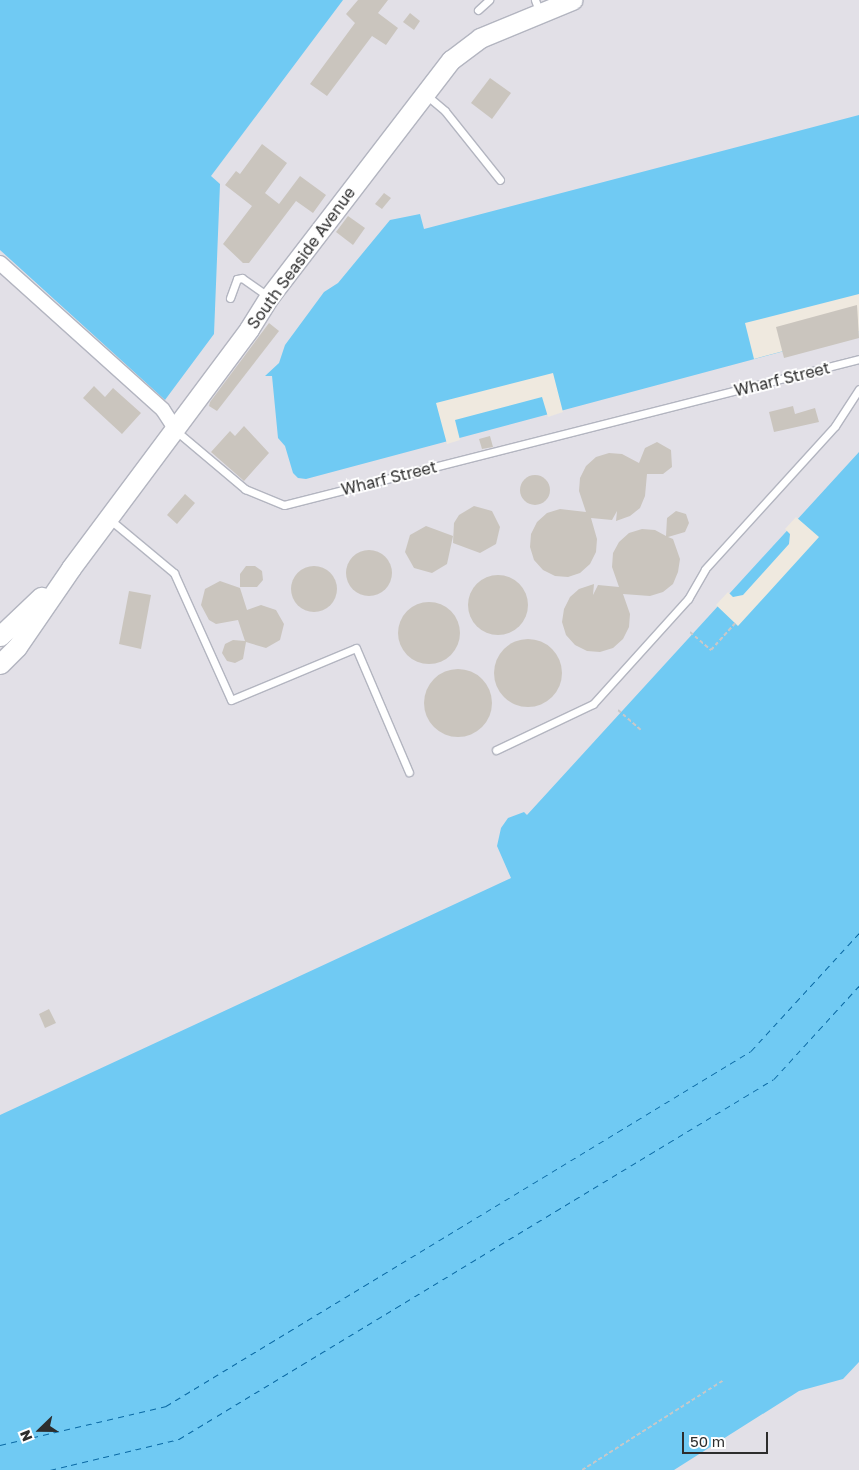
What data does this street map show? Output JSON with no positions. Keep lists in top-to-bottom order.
{
  "streets": {
    "street": ["South Seaside Avenue", "Wharf Street"]
  },
  "crossings": [
    ["South Seaside Avenue", "Wharf Street"]
  ],
  "scale_bar": "50 m",
  "north": "left"
}
